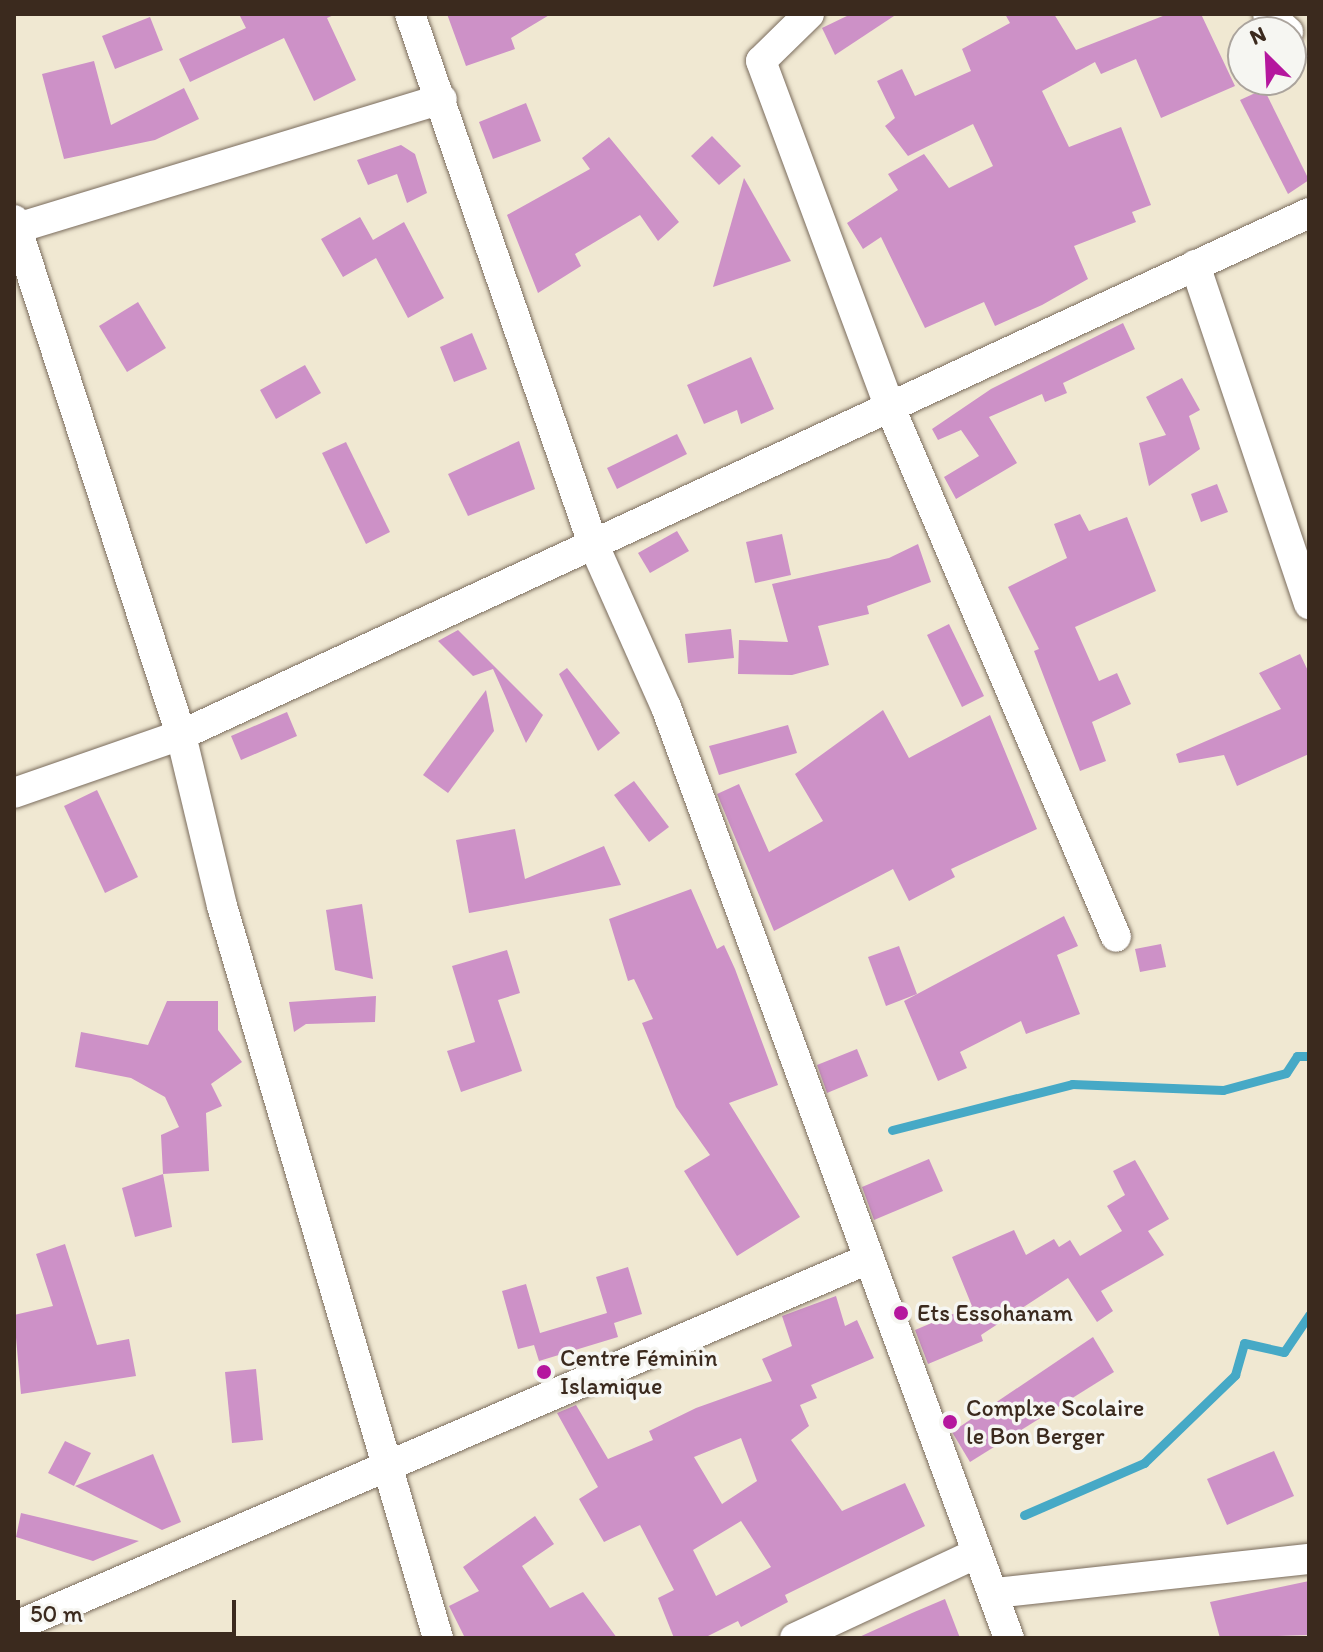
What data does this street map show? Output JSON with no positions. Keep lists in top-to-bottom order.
{
  "places": ["Ets Essohanam", "Centre Féminin Islamique", "Complxe Scolaire le Bon Berger"],
  "scale_bar": "50 m",
  "north": "top left"
}
